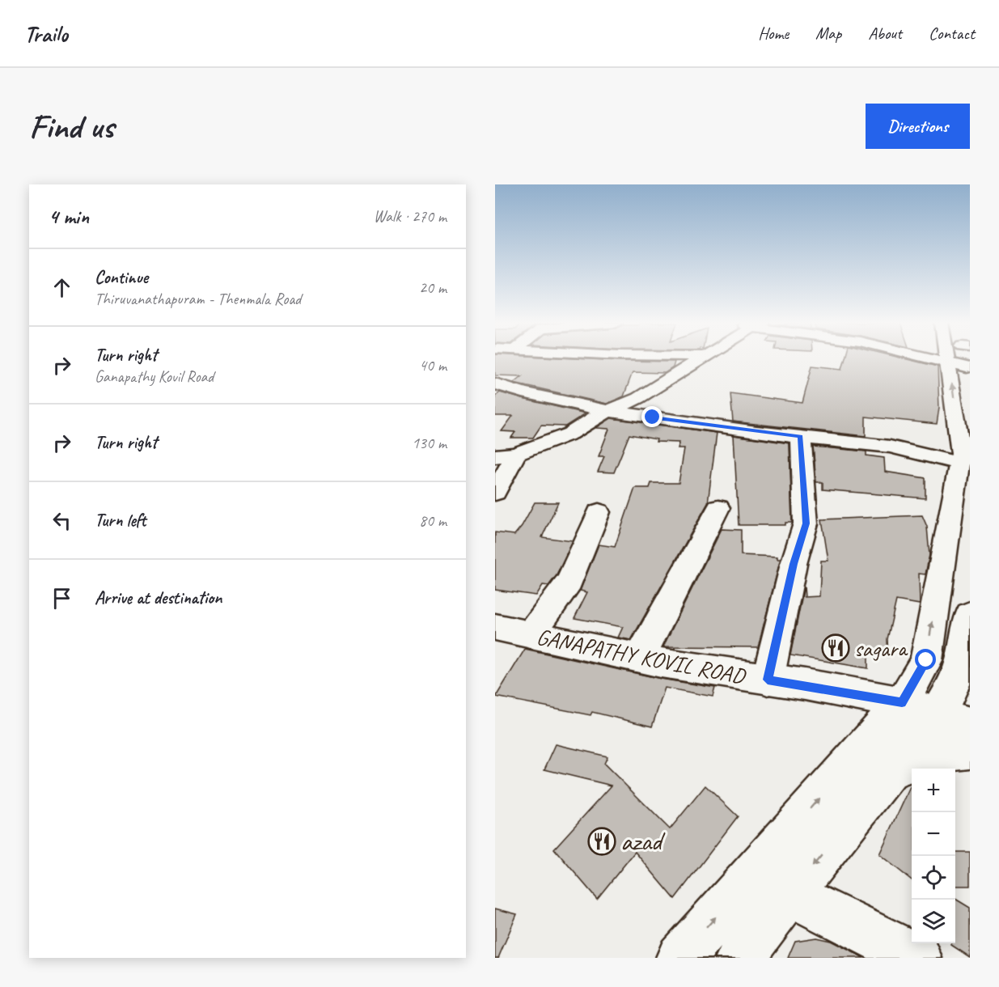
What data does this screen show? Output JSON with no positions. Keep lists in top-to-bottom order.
{
  "streets": {
    "street": ["GANAPATHY KOVIL ROAD"]
  },
  "places": {
    "restaurant": ["sagara", "azad"]
  },
  "page": {
    "header": "Trailo",
    "nav": [
      "Home",
      "Map",
      "About",
      "Contact"
    ],
    "buttons": "Directions",
    "title": "Find us",
    "heading": ["4 min", "Walk · 270 m"],
    "list": [
      ["Continue", "Thiruvanathapuram - Thenmala Road", "20 m"],
      ["Turn right", "Ganapathy Kovil Road", "40 m"],
      ["Turn right", "130 m"],
      ["Turn left", "80 m"],
      "Arrive at destination"
    ],
    "map_buttons": ["+", "−"]
  }
}
